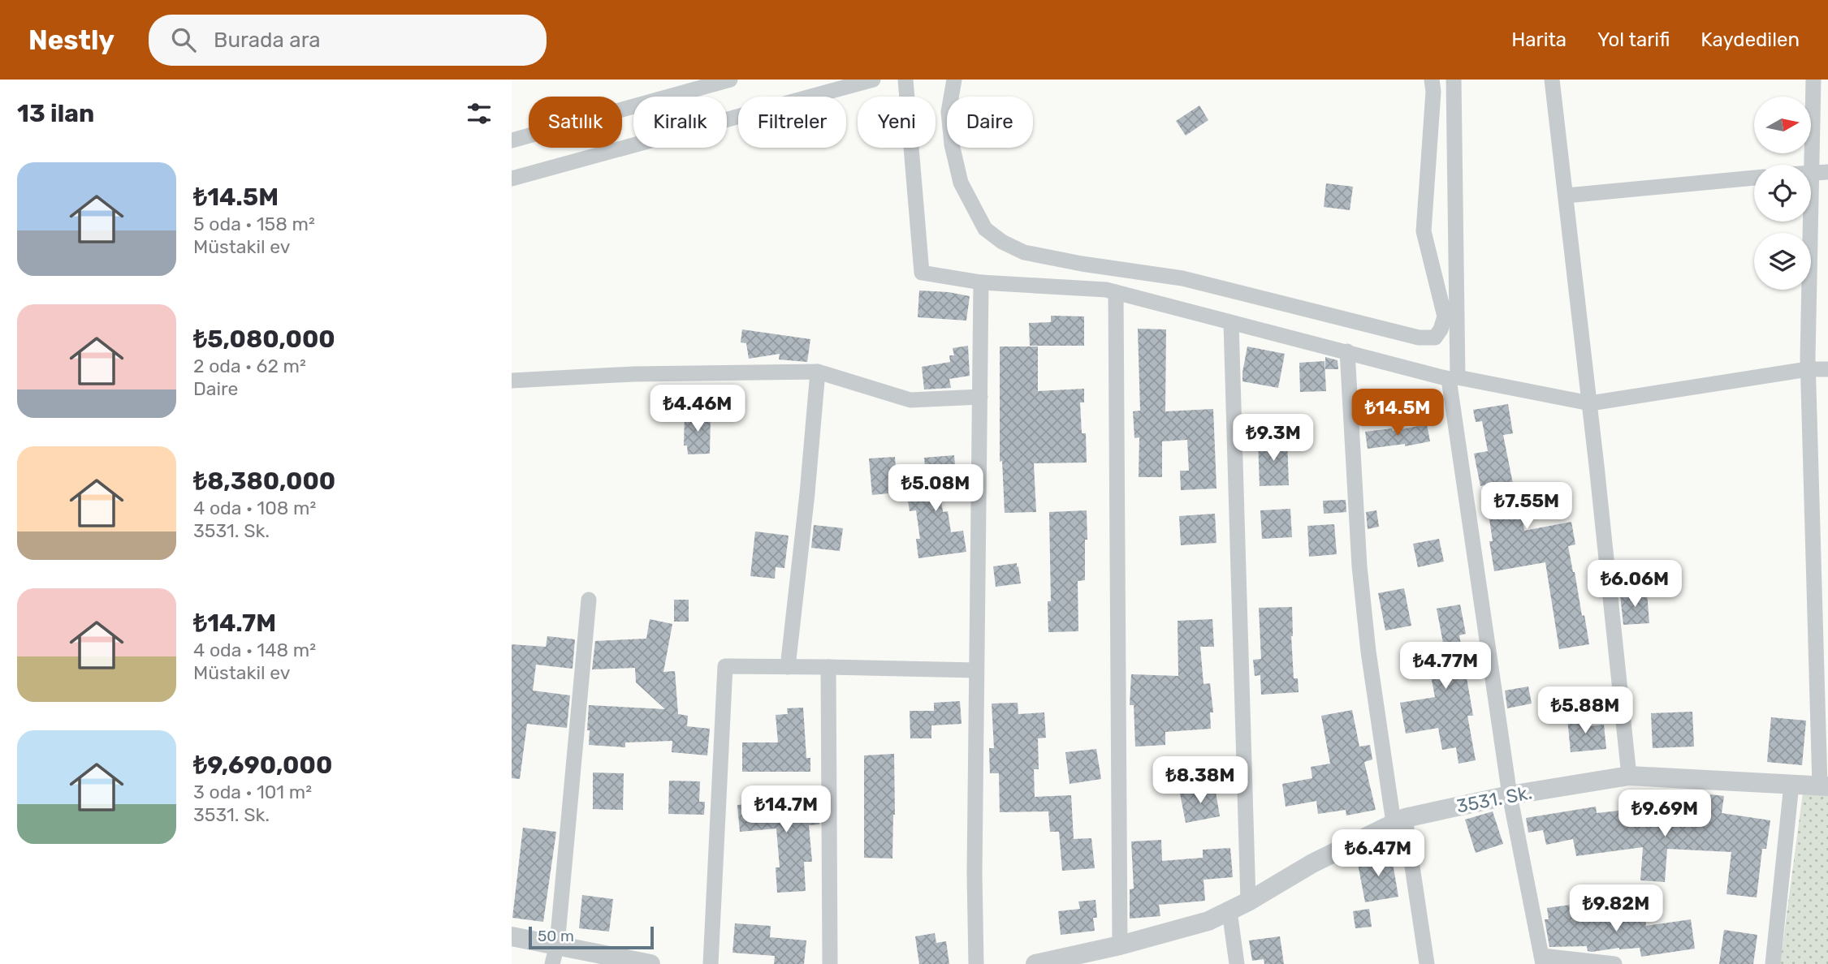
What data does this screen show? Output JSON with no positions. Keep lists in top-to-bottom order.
{
  "streets": {
    "street": ["3531. Sk."]
  },
  "scale_bar": "50 m",
  "north": "right",
  "page": {
    "header": "Nestly",
    "search": "Burada ara",
    "nav": ["Harita", "Yol tarifi", "Kaydedilen"],
    "heading": "13 ilan",
    "chip": [
      "Satılık",
      "Kiralık",
      "Filtreler",
      "Yeni",
      "Daire"
    ],
    "list": [
      {
        "name": "₺14.5M",
        "note": "5 oda · 158 m² · Müstakil ev"
      },
      {
        "name": "₺5,080,000",
        "note": "2 oda · 62 m² · Daire"
      },
      {
        "name": "₺8,380,000",
        "note": "4 oda · 108 m² · 3531. Sk."
      },
      {
        "name": "₺14.7M",
        "note": "4 oda · 148 m² · Müstakil ev"
      },
      {
        "name": "₺9,690,000",
        "note": "3 oda · 101 m² · 3531. Sk."
      }
    ],
    "price": [
      "₺4.46M",
      "₺14.5M",
      "₺9.3M",
      "₺5.08M",
      "₺7.55M",
      "₺6.06M",
      "₺4.77M",
      "₺5.88M",
      "₺8.38M",
      "₺14.7M",
      "₺9.69M",
      "₺6.47M",
      "₺9.82M"
    ],
    "scale": "50 m"
  }
}
